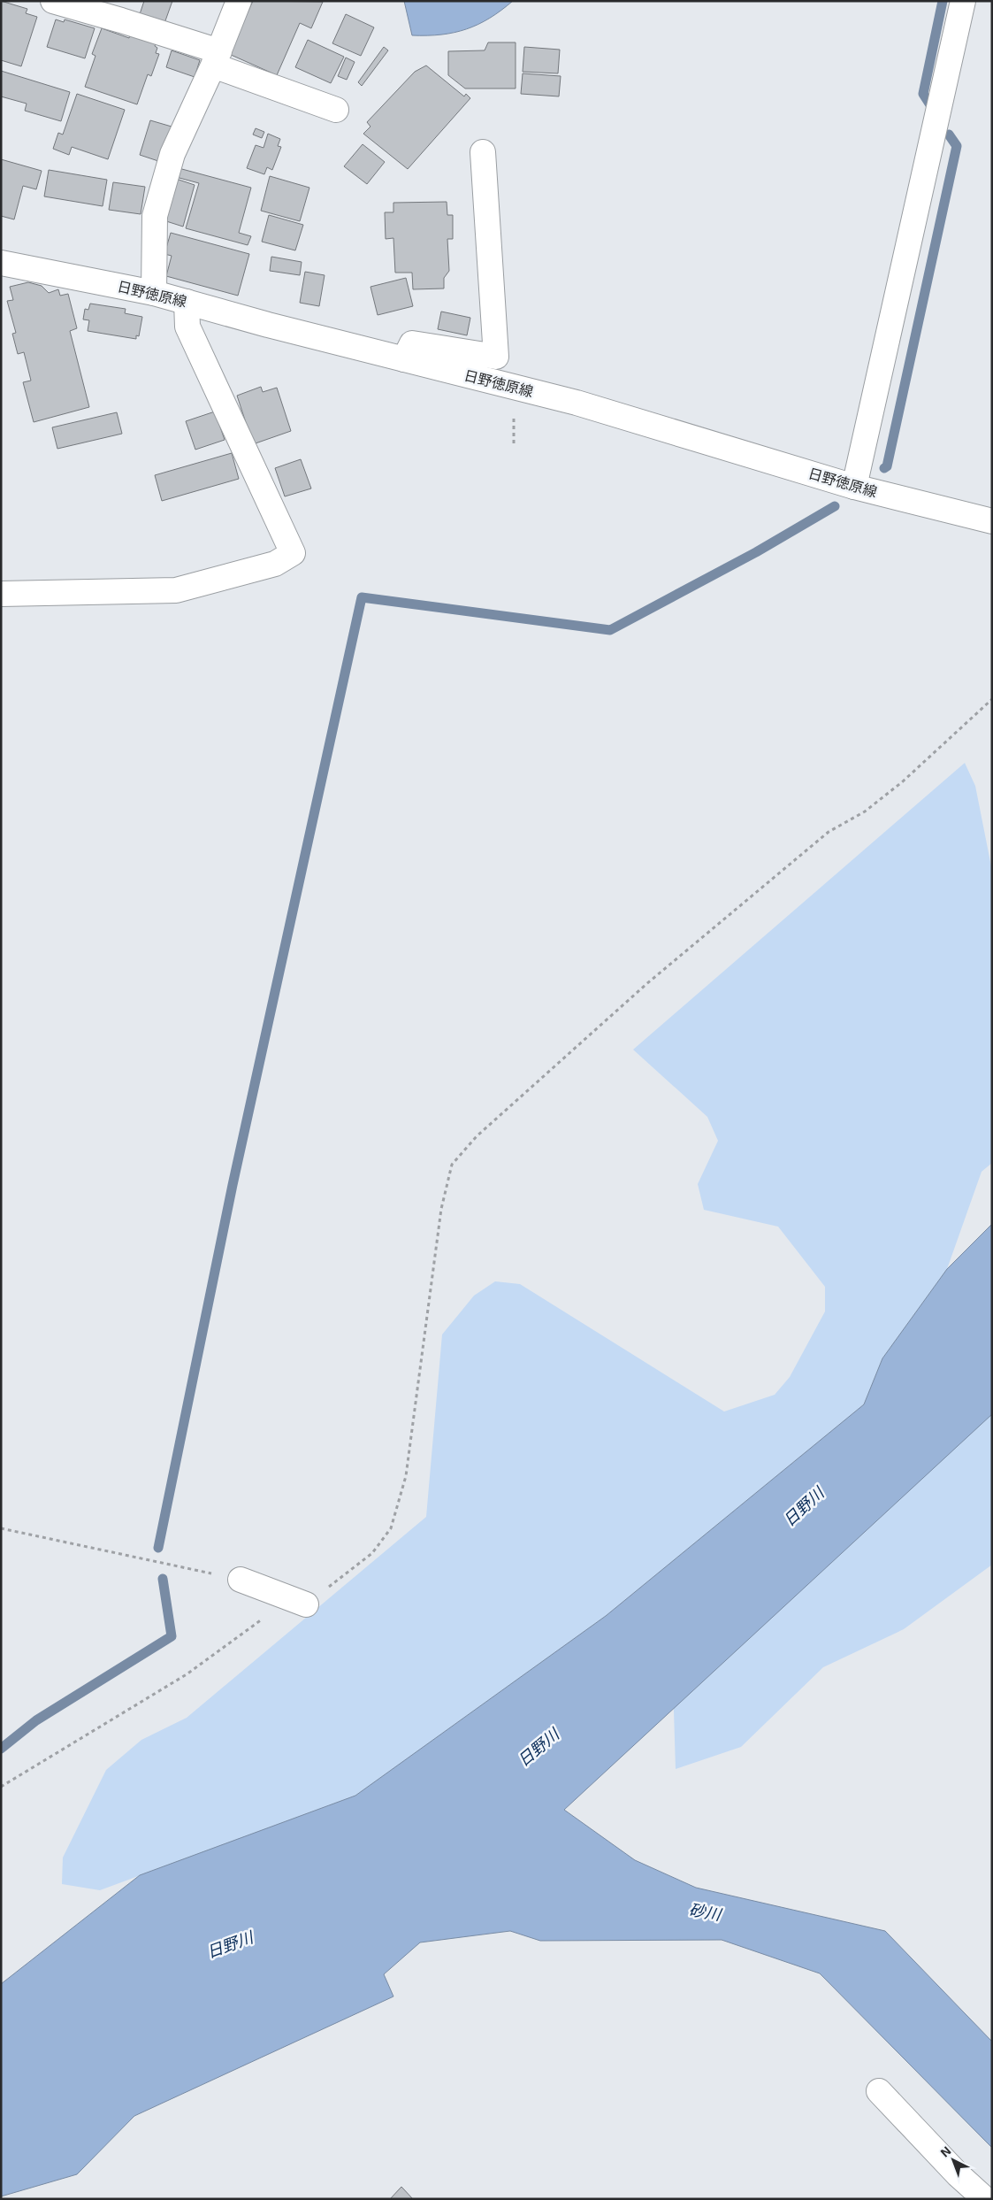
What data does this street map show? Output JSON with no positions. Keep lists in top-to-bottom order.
{
  "streets": {
    "street": ["日野徳原線"]
  },
  "water": ["日野川", "砂川"],
  "north": "top left"
}
